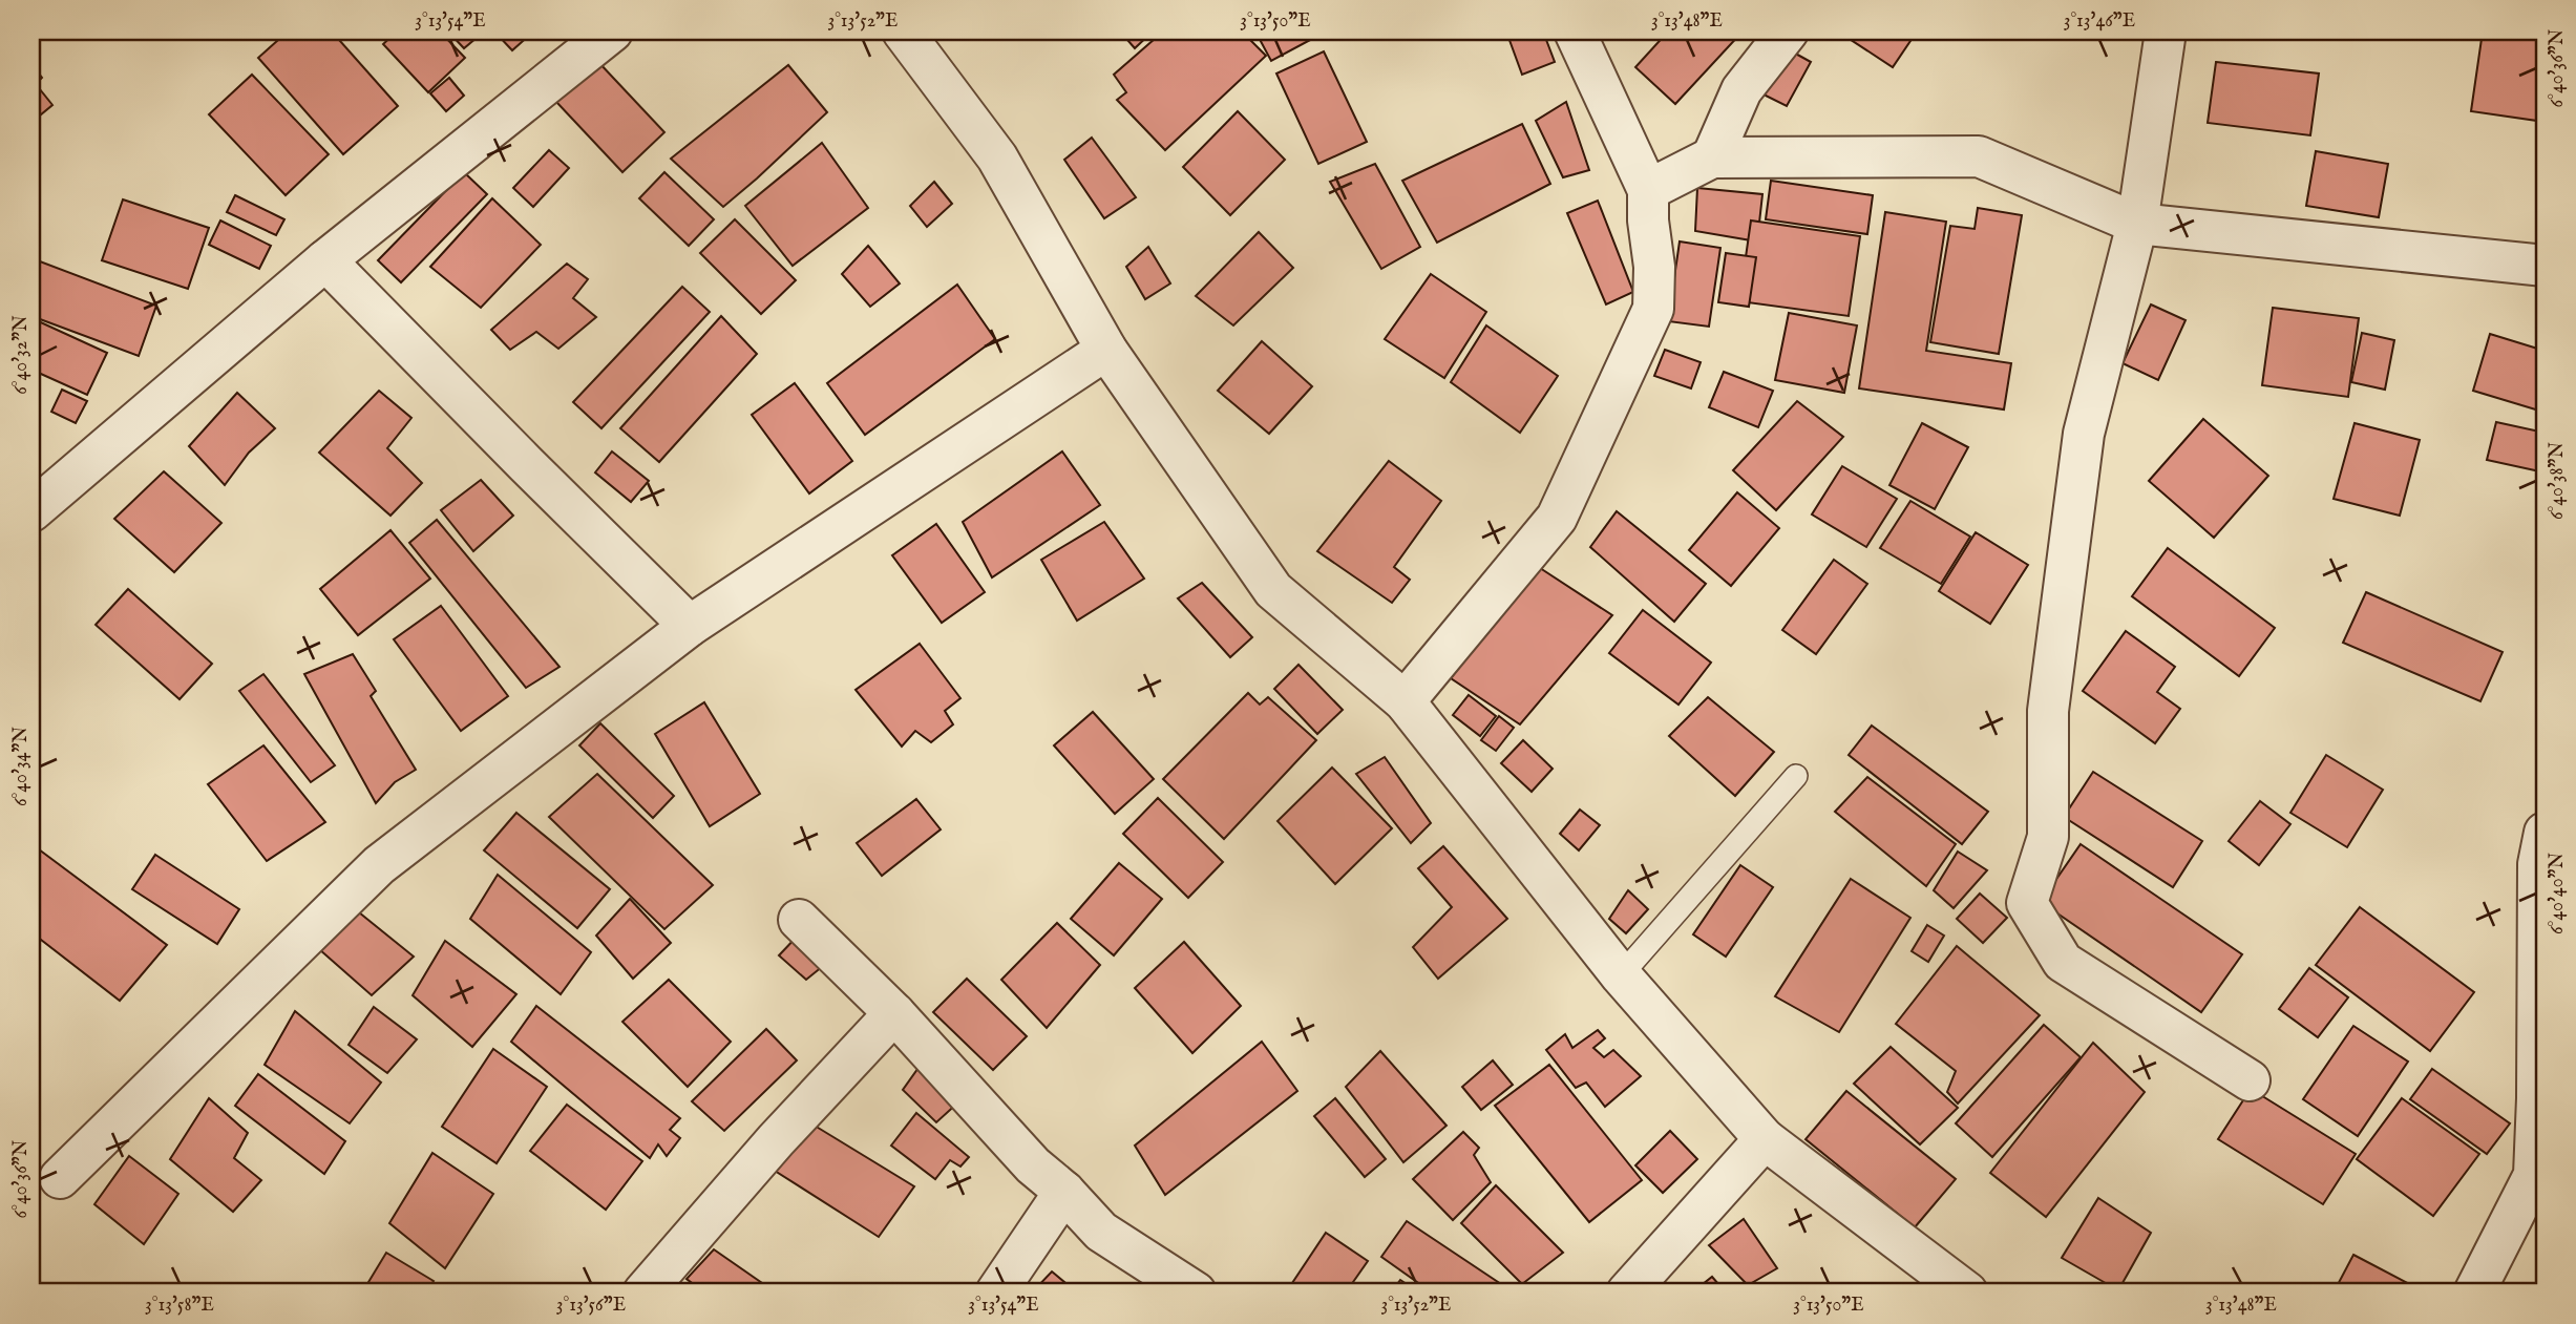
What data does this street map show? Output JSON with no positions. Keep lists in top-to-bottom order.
{
  "coordinates": [
    "3°13'54\"E",
    "3°13'52\"E",
    "3°13'50\"E",
    "3°13'48\"E",
    "3°13'46\"E",
    "6°40'36\"N",
    "6°40'32\"N",
    "6°40'38\"N",
    "6°40'34\"N",
    "6°40'40\"N",
    "3°13'58\"E",
    "3°13'56\"E"
  ]
}
